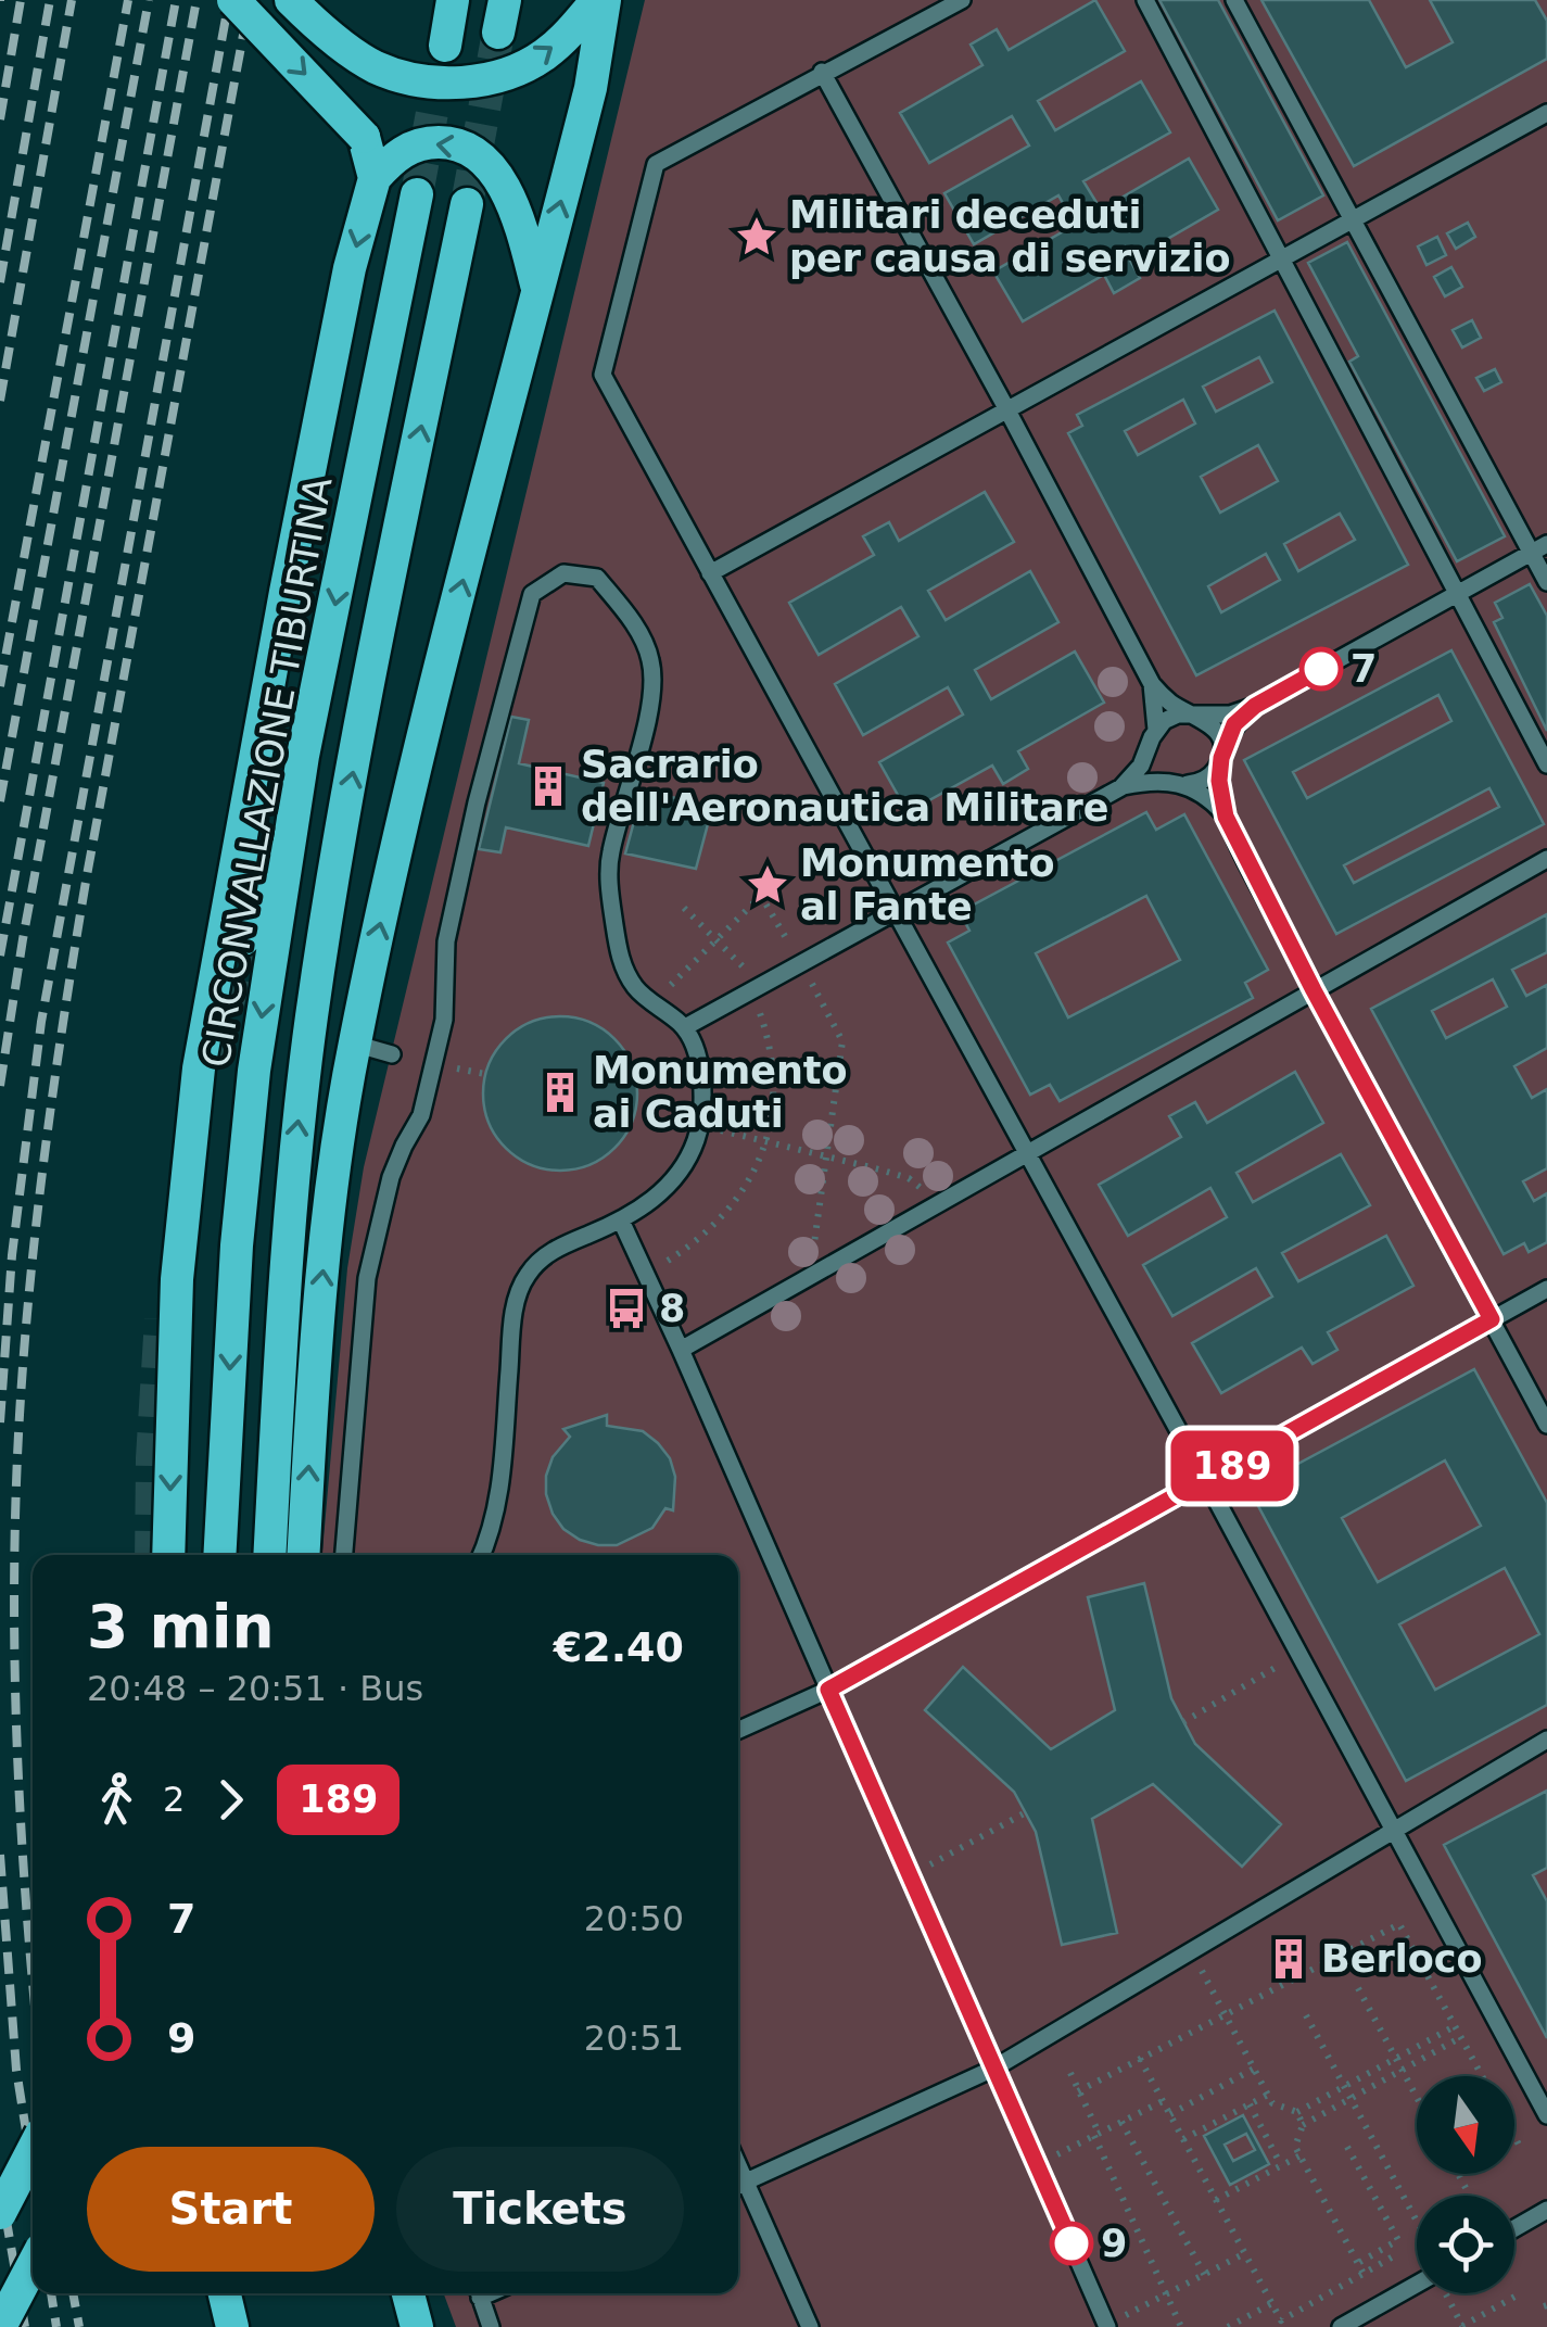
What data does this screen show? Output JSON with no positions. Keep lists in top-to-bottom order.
{
  "streets": {
    "highway": ["CIRCONVALLAZIONE TIBURTINA"]
  },
  "places": {
    "place": ["Militari deceduti per causa di servizio", "Monumento al Fante"],
    "other": ["7", "9"],
    "building": ["Sacrario dell'Aeronautica Militare", "Monumento ai Caduti", "Berloco"],
    "bus stop": ["8"]
  },
  "lines": ["bus line 189"],
  "north": "bottom",
  "page": {
    "on_map": "189",
    "heading": ["3 min", "20:48 – 20:51 · Bus", "€2.40"],
    "legs": ["2", "189"],
    "list": [
      {
        "name": "7",
        "value": "20:50"
      },
      {
        "name": "9",
        "value": "20:51"
      }
    ],
    "buttons": ["Start", "Tickets"]
  }
}
